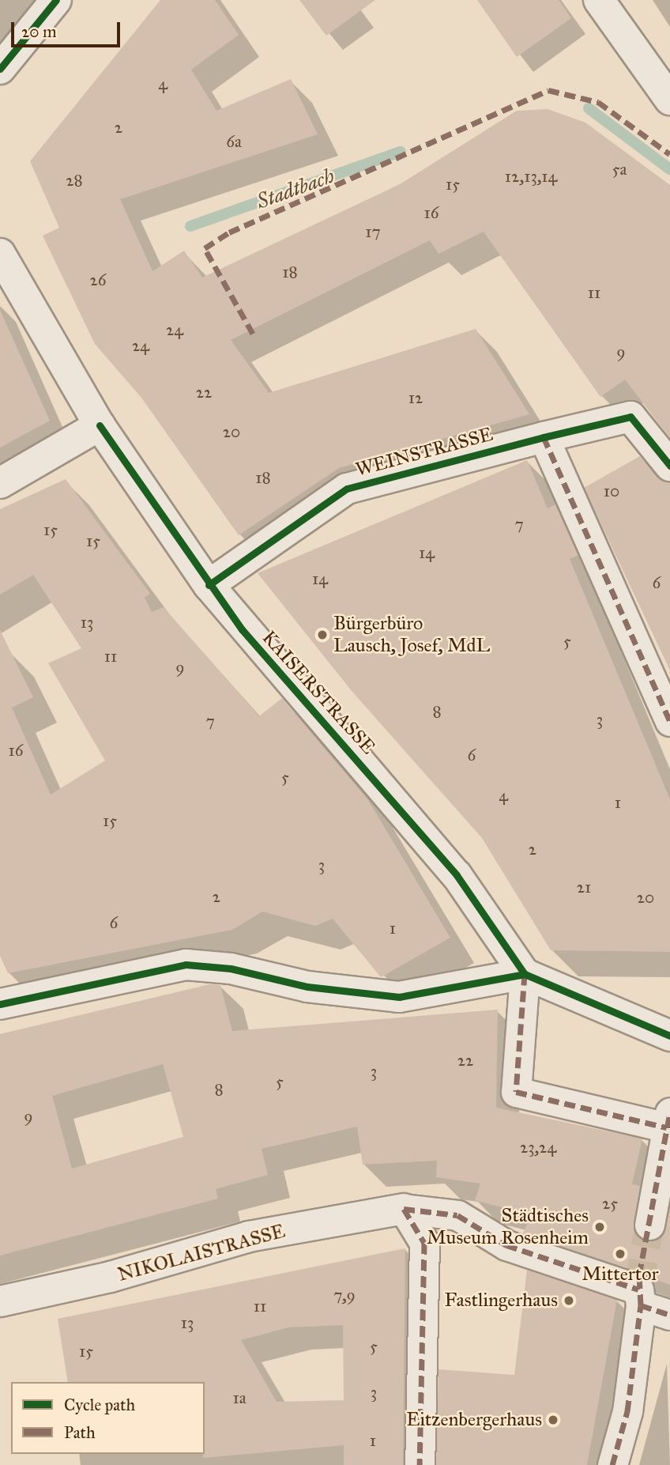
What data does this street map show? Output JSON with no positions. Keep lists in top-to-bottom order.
{
  "streets": {
    "street": ["WEINSTRASSE", "KAISERSTRASSE", "NIKOLAISTRASSE"]
  },
  "crossings": [
    ["WEINSTRASSE", "KAISERSTRASSE"]
  ],
  "water": ["Stadtbach"],
  "places": [
    "Bürgerbüro Lausch, Josef, MdL",
    "Städtisches Museum Rosenheim",
    "Mittertor",
    "Fastlingerhaus",
    "Eitzenbergerhaus"
  ],
  "house_numbers": [
    "4",
    "2",
    "6a",
    "5a",
    "12,13,14",
    "28",
    "15",
    "16",
    "17",
    "18",
    "26",
    "11",
    "24",
    "24",
    "9",
    "22",
    "12",
    "20",
    "18",
    "10",
    "7",
    "15",
    "15",
    "14",
    "14",
    "6",
    "13",
    "5",
    "11",
    "9",
    "8",
    "3",
    "7",
    "16",
    "6",
    "5",
    "4",
    "1",
    "15",
    "2",
    "3",
    "21",
    "2",
    "20",
    "6",
    "1",
    "22",
    "3",
    "5",
    "8",
    "9",
    "23,24",
    "25",
    "7,9",
    "11",
    "13",
    "5",
    "15",
    "3",
    "1a",
    "1"
  ],
  "legend": ["Cycle path", "Path"],
  "scale_bar": "20 m"
}
